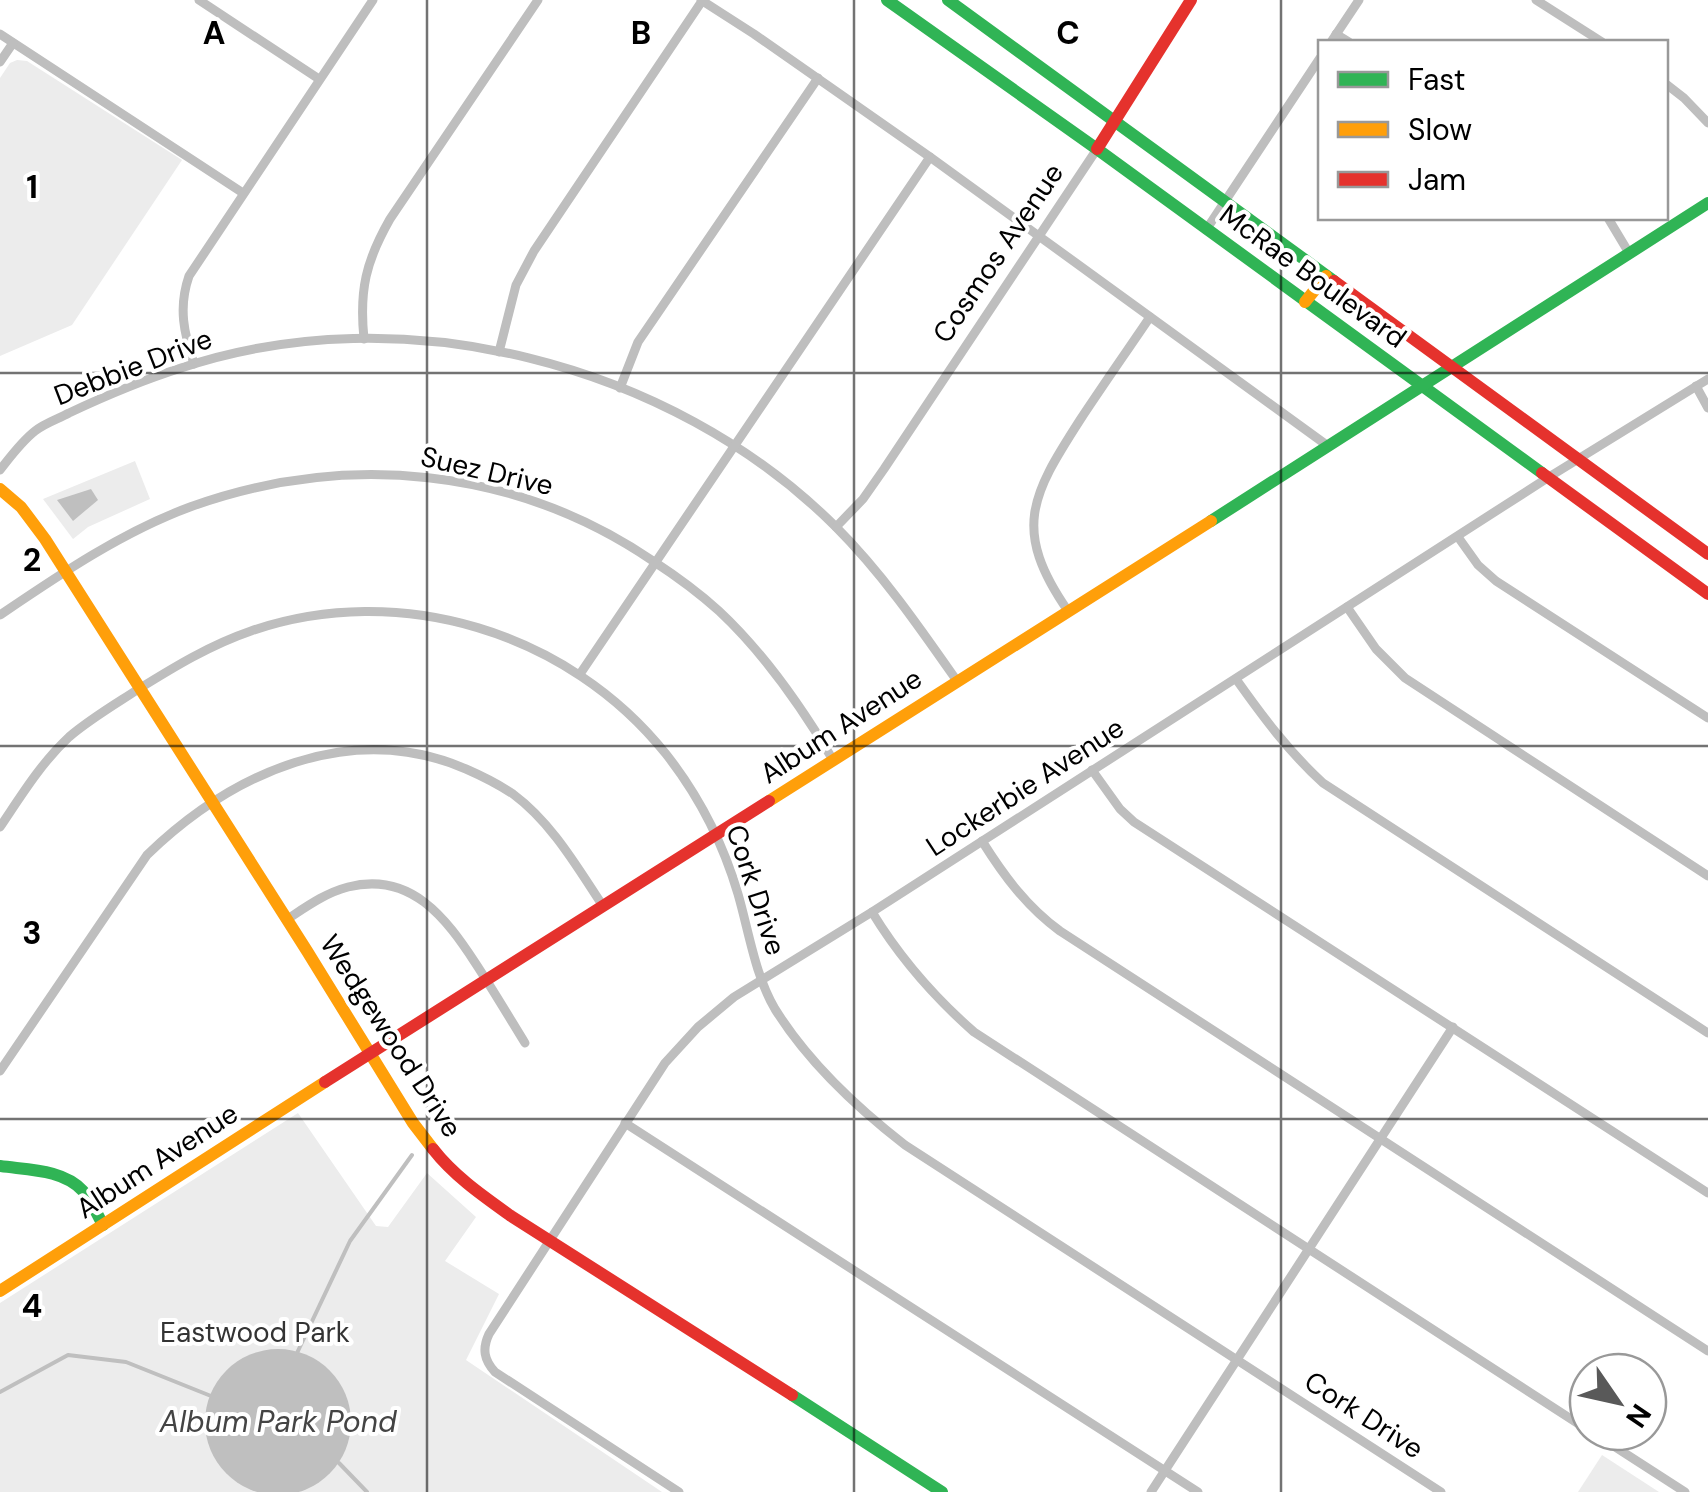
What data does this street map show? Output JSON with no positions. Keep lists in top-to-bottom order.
{
  "streets": {
    "street": [
      "Cosmos Avenue",
      "McRae Boulevard",
      "Debbie Drive",
      "Suez Drive",
      "Album Avenue",
      "Lockerbie Avenue",
      "Cork Drive",
      "Wedgewood Drive"
    ]
  },
  "crossings": [
    ["Cosmos Avenue", "McRae Boulevard"],
    ["Cosmos Avenue", "Debbie Drive"],
    ["McRae Boulevard", "Album Avenue"],
    ["McRae Boulevard", "Lockerbie Avenue"],
    ["Debbie Drive", "Album Avenue"],
    ["Suez Drive", "Album Avenue"],
    ["Suez Drive", "Wedgewood Drive"],
    ["Album Avenue", "Cork Drive"],
    ["Album Avenue", "Wedgewood Drive"],
    ["Lockerbie Avenue", "Cork Drive"],
    ["Lockerbie Avenue", "Wedgewood Drive"],
    ["Cork Drive", "Wedgewood Drive"]
  ],
  "water": ["Album Park Pond"],
  "parks": ["Eastwood Park"],
  "legend": ["Fast", "Slow", "Jam"],
  "north": "bottom right",
  "grid": {
    "columns": ["A", "B", "C"],
    "rows": [
      "1",
      "2",
      "3",
      "4"
    ]
  }
}
